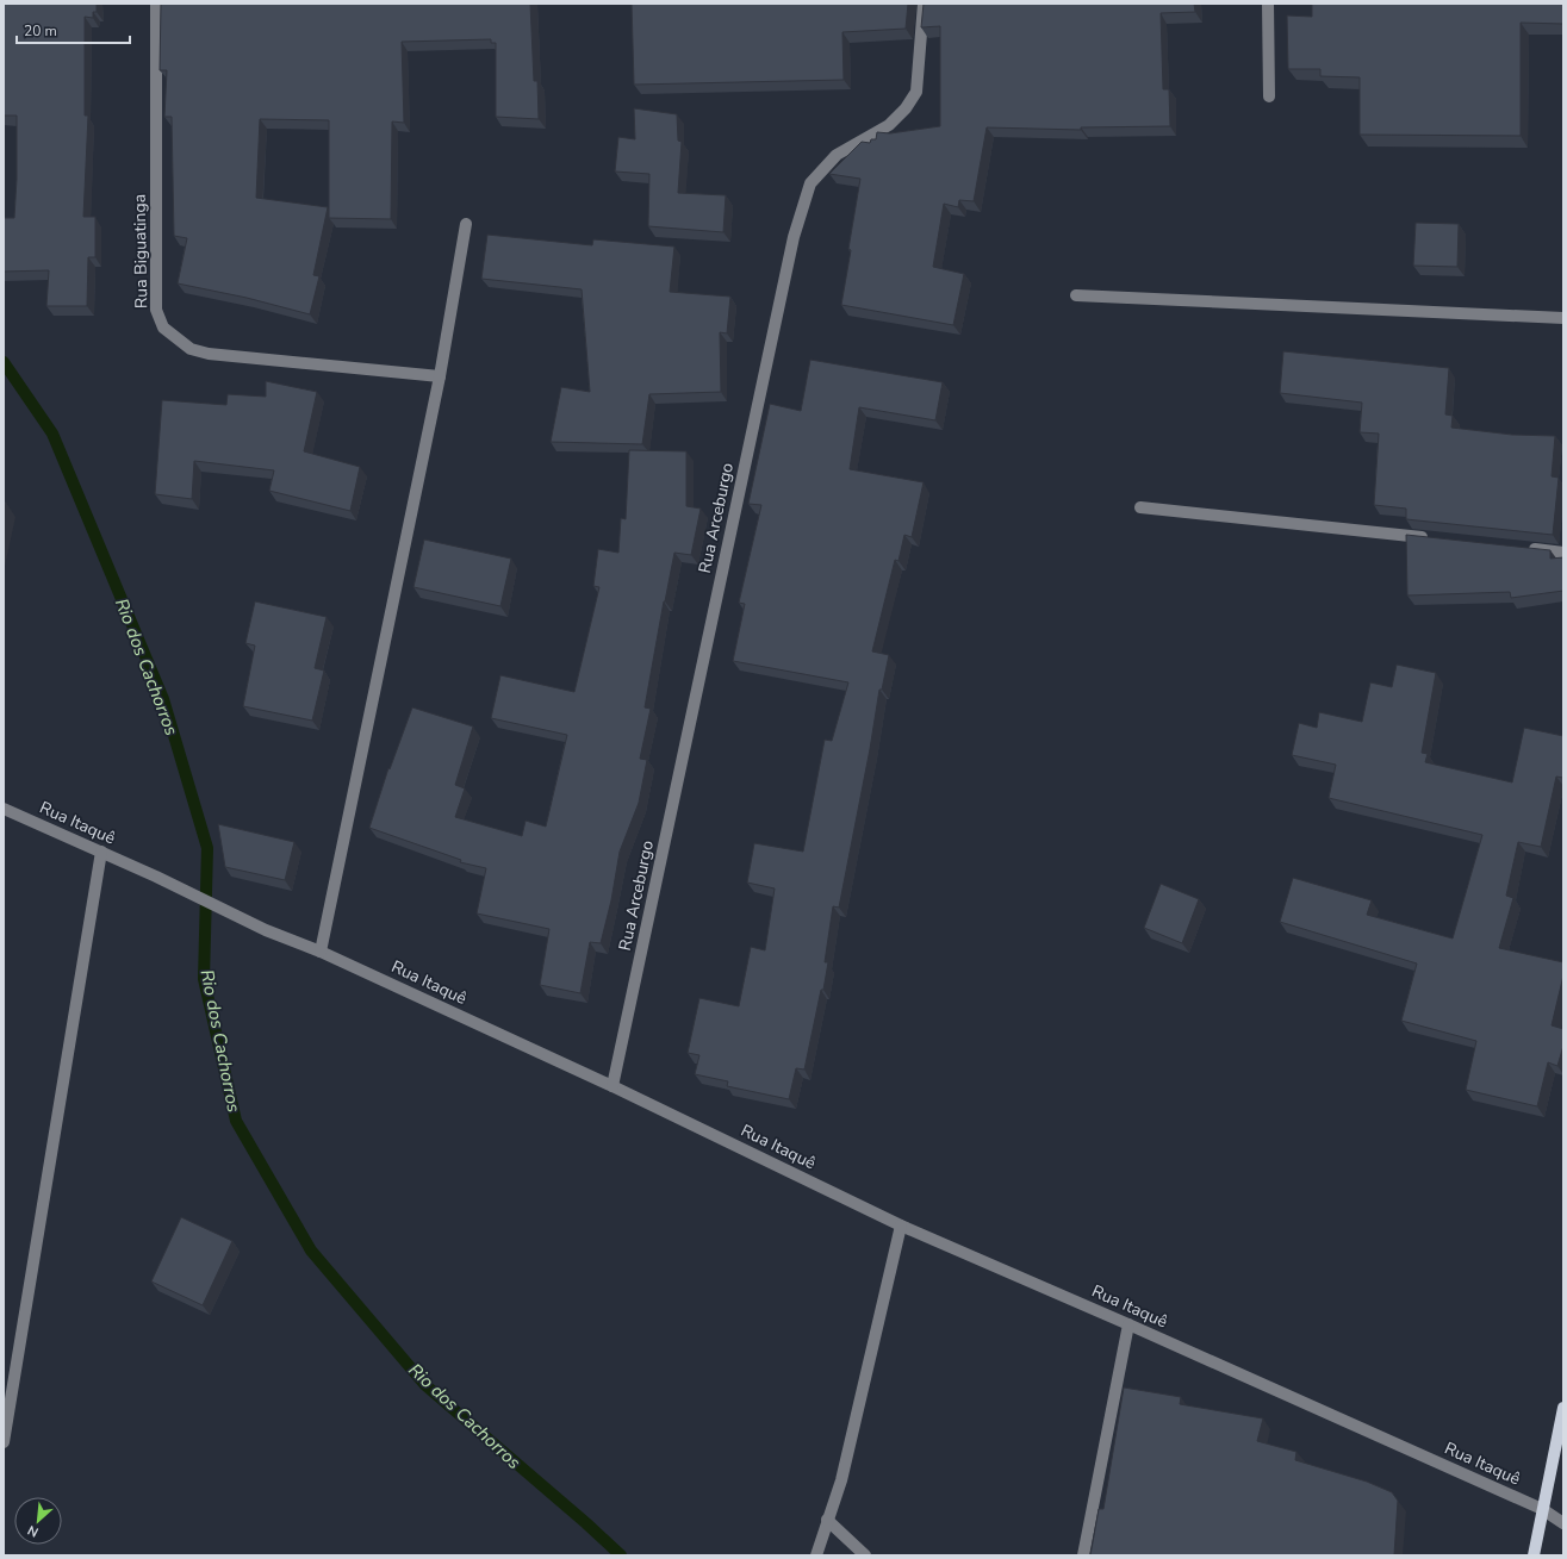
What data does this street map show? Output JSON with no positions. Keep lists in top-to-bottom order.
{
  "streets": {
    "street": ["Rua Biguatinga", "Rua Arceburgo", "Rua Itaquê"]
  },
  "crossings": [
    ["Rua Arceburgo", "Rua Itaquê"]
  ],
  "water": ["Rio dos Cachorros"],
  "scale_bar": "20 m",
  "north": "bottom left"
}
